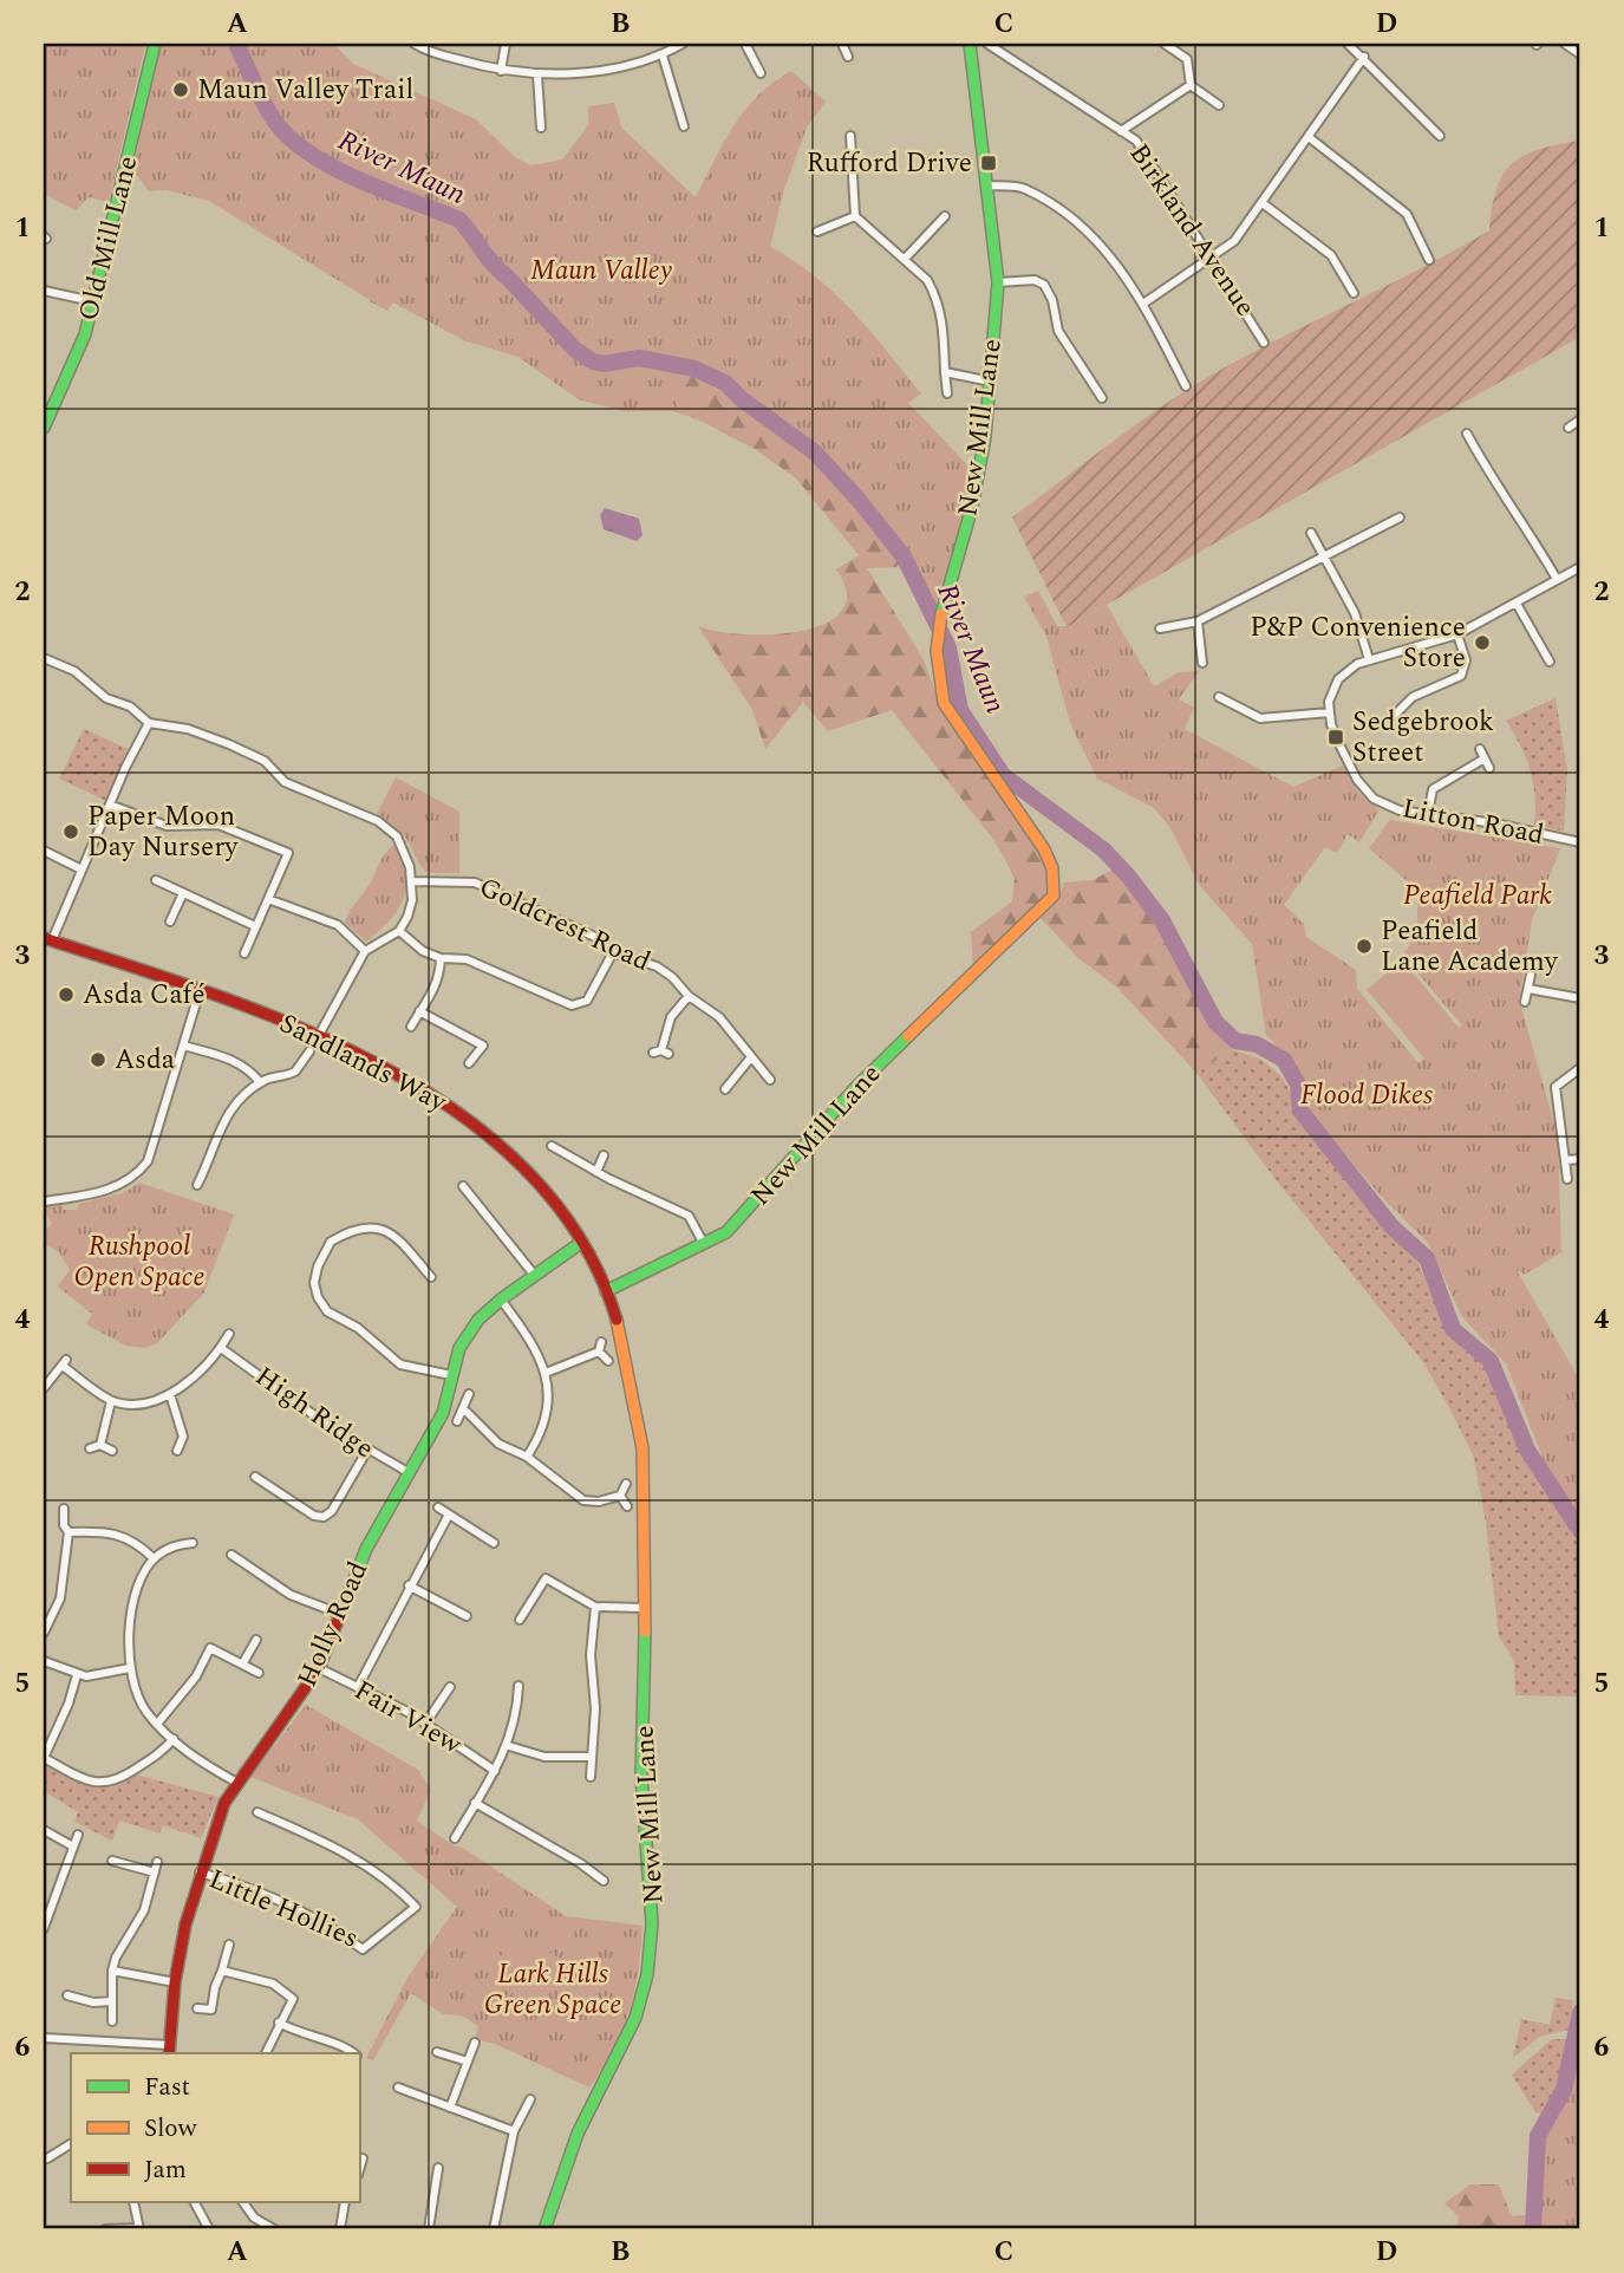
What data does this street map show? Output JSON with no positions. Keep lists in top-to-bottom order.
{
  "streets": {
    "street": [
      "Birkland Avenue",
      "Old Mill Lane",
      "New Mill Lane",
      "Litton Road",
      "Goldcrest Road",
      "Sandlands Way",
      "High Ridge",
      "Holly Road",
      "Fair View",
      "Little Hollies"
    ]
  },
  "crossings": [
    ["New Mill Lane", "Sandlands Way"],
    ["Sandlands Way", "Holly Road"],
    ["High Ridge", "Holly Road"],
    ["Holly Road", "Fair View"],
    ["Holly Road", "Little Hollies"]
  ],
  "water": ["River Maun"],
  "parks": [
    "Maun Valley",
    "Peafield Park",
    "Flood Dikes",
    "Rushpool Open Space",
    "Lark Hills Green Space"
  ],
  "places": {
    "other": [
      "Maun Valley Trail",
      "P&P Convenience Store",
      "Paper Moon Day Nursery",
      "Peafield Lane Academy",
      "Asda Café",
      "Asda"
    ],
    "transit": ["Rufford Drive", "Sedgebrook Street"]
  },
  "legend": ["Fast", "Slow", "Jam"],
  "grid": {
    "columns": [
      "A",
      "B",
      "C",
      "D"
    ],
    "rows": [
      "1",
      "2",
      "3",
      "4",
      "5",
      "6"
    ]
  }
}
